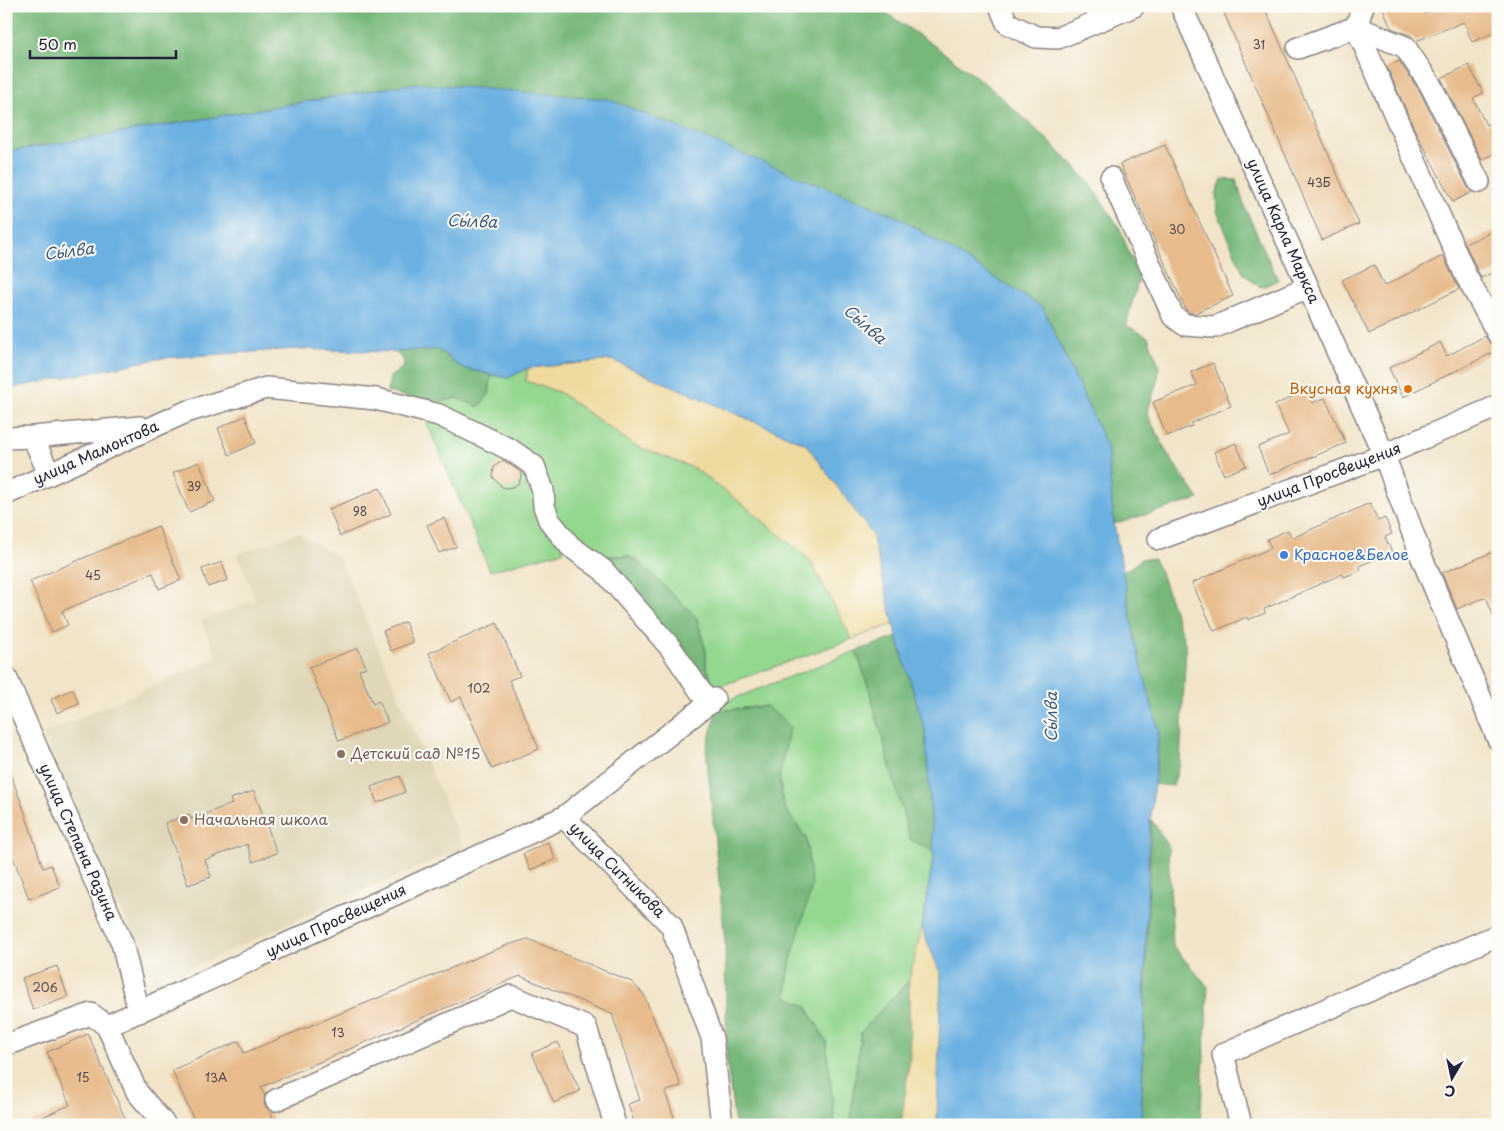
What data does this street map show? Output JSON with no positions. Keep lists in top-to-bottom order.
{
  "streets": {
    "street": [
      "улица Карла Маркса",
      "улица Мамонтова",
      "улица Просвещения",
      "улица Степана Разина",
      "улица Ситникова"
    ]
  },
  "crossings": [
    ["улица Карла Маркса", "улица Просвещения"],
    ["улица Мамонтова", "улица Просвещения"],
    ["улица Просвещения", "улица Степана Разина"],
    ["улица Просвещения", "улица Ситникова"]
  ],
  "water": ["Сы́лва"],
  "places": [
    "Вкусная кухня",
    "Красное&Белое",
    "Детский сад №15",
    "Начальная школа"
  ],
  "house_numbers": [
    "31",
    "43Б",
    "30",
    "39",
    "98",
    "45",
    "102",
    "206",
    "13",
    "15",
    "13А"
  ],
  "scale_bar": "50 m",
  "north": "bottom"
}
